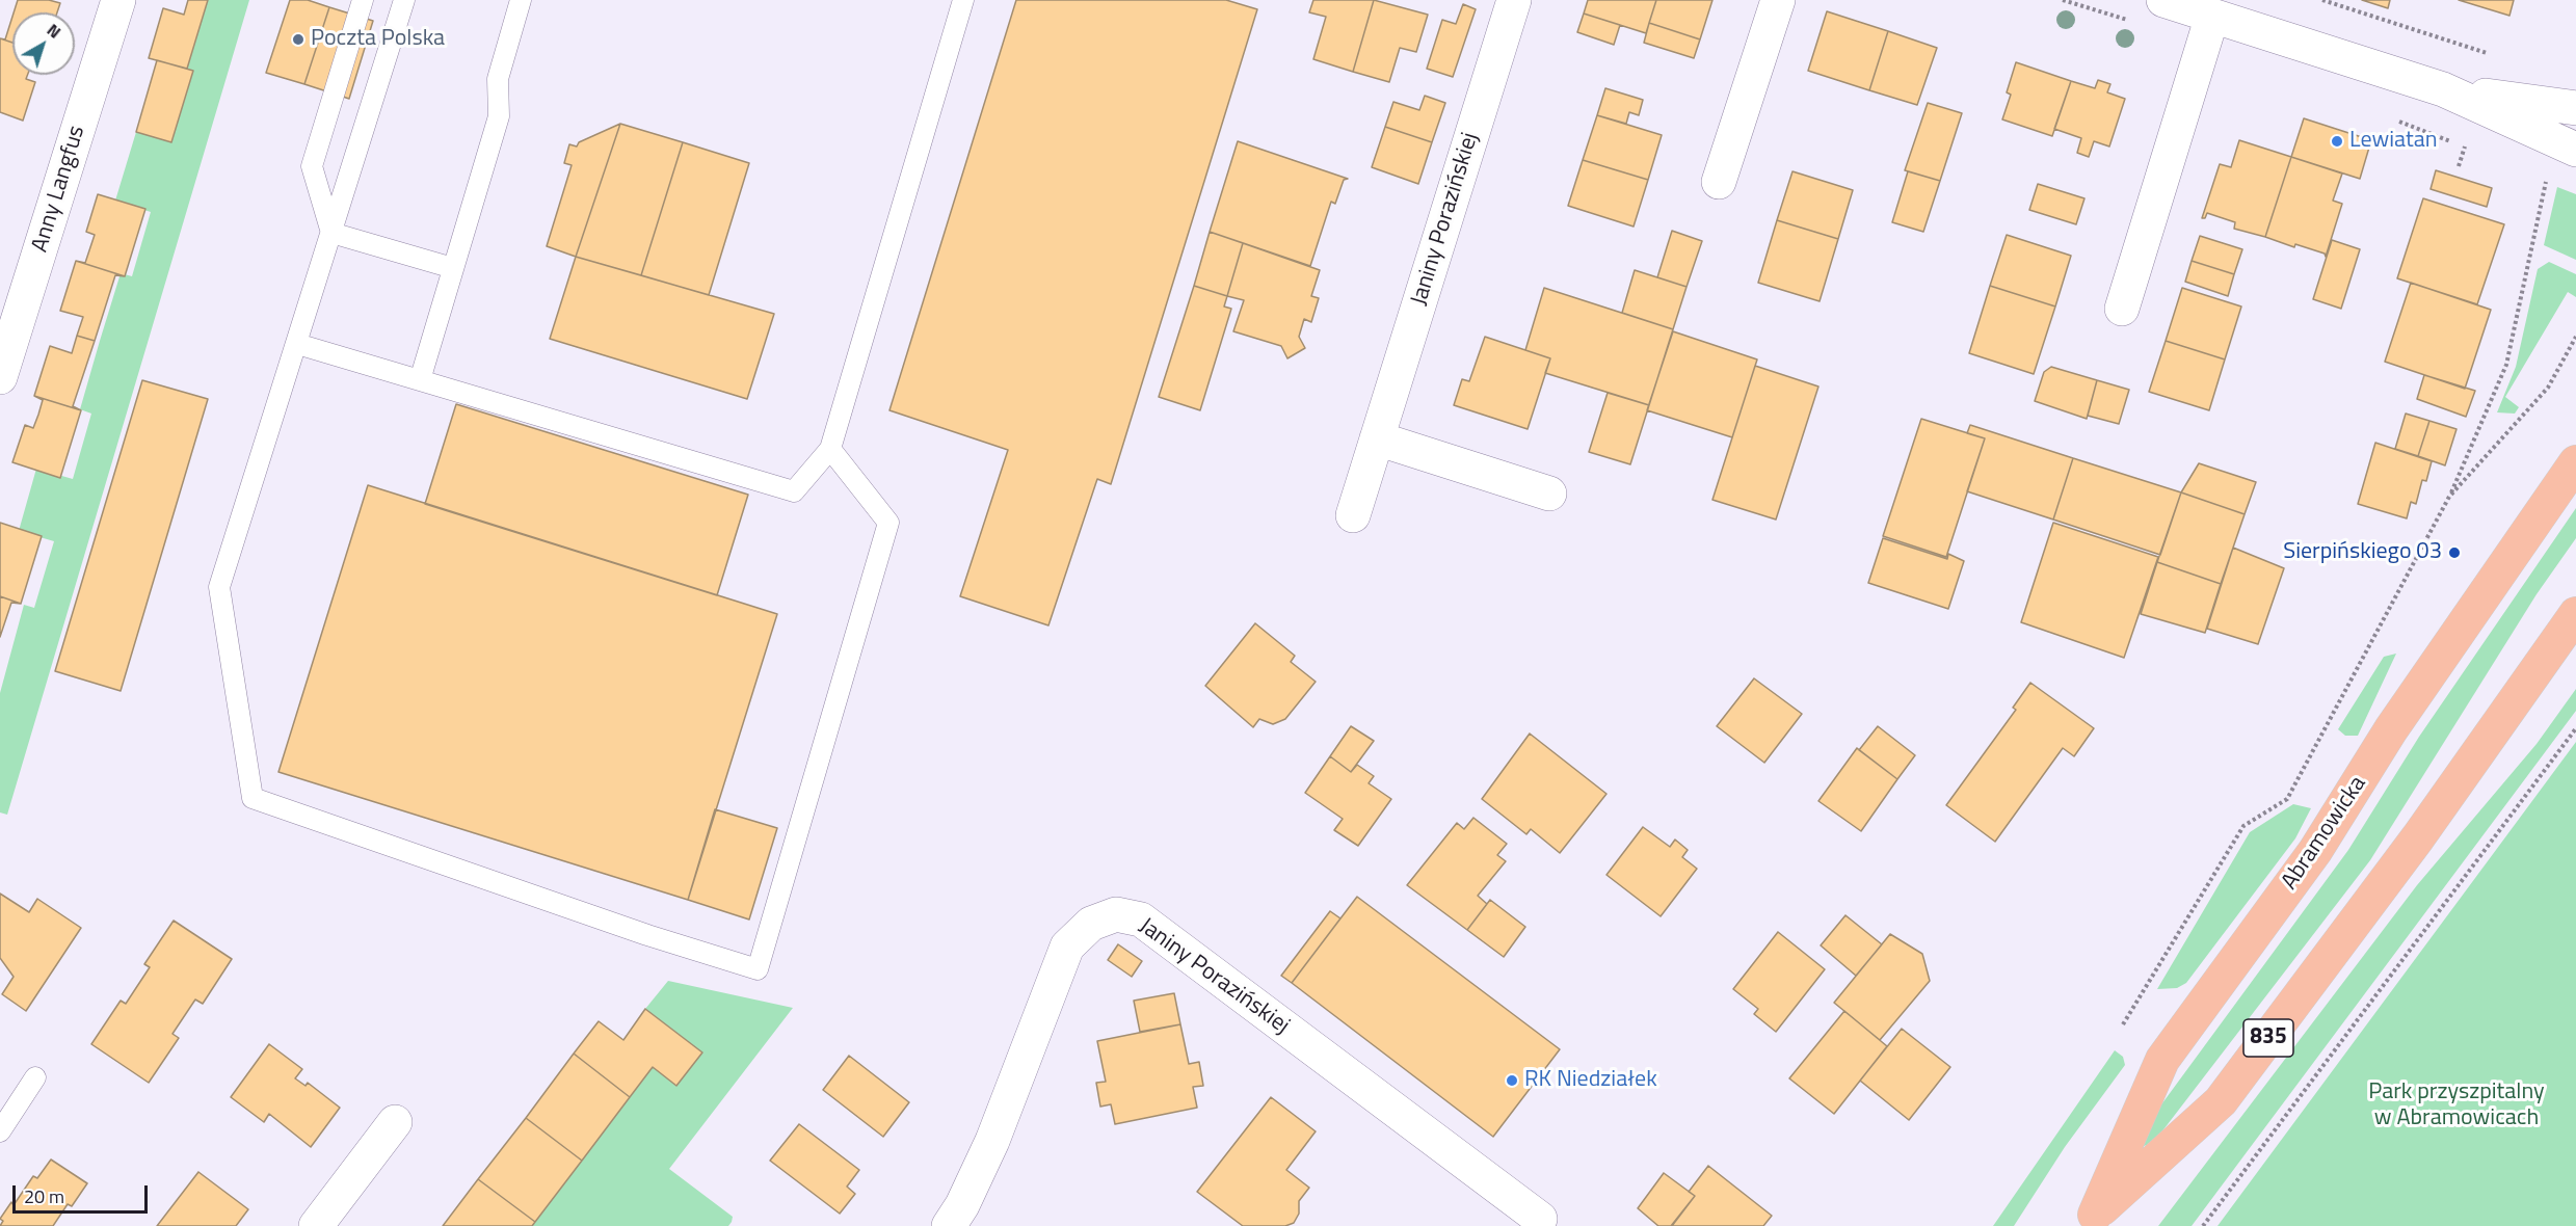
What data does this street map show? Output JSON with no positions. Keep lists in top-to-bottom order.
{
  "streets": {
    "main road": ["Abramowicka", "835"],
    "street": ["Anny Langfus", "Janiny Porazińskiej"]
  },
  "parks": ["Park przyszpitalny w Abramowicach"],
  "places": [
    "Poczta Polska",
    "Lewiatan",
    "Sierpińskiego 03",
    "RK Niedziałek"
  ],
  "scale_bar": "20 m",
  "north": "top right"
}
